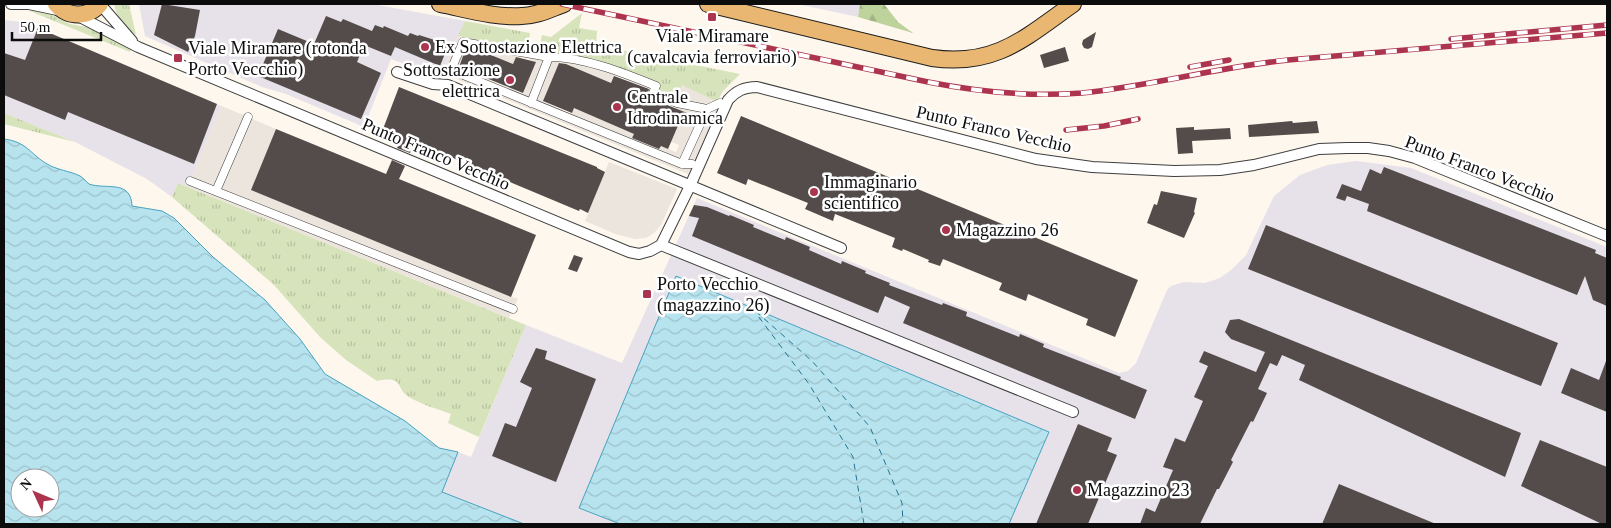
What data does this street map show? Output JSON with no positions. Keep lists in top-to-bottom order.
{
  "streets": {
    "street": ["Punto Franco Vecchio"]
  },
  "places": {
    "transit": ["Viale Miramare (cavalcavia ferroviario)", "Viale Miramare (rotonda Porto Veccchio)", "Porto Vecchio (magazzino 26)"],
    "other": [
      "Ex Sottostazione Elettrica",
      "Sottostazione elettrica",
      "Centrale Idrodinamica",
      "Immaginario scientifico",
      "Magazzino 26",
      "Magazzino 23"
    ]
  },
  "scale_bar": "50 m",
  "north": "top left"
}
